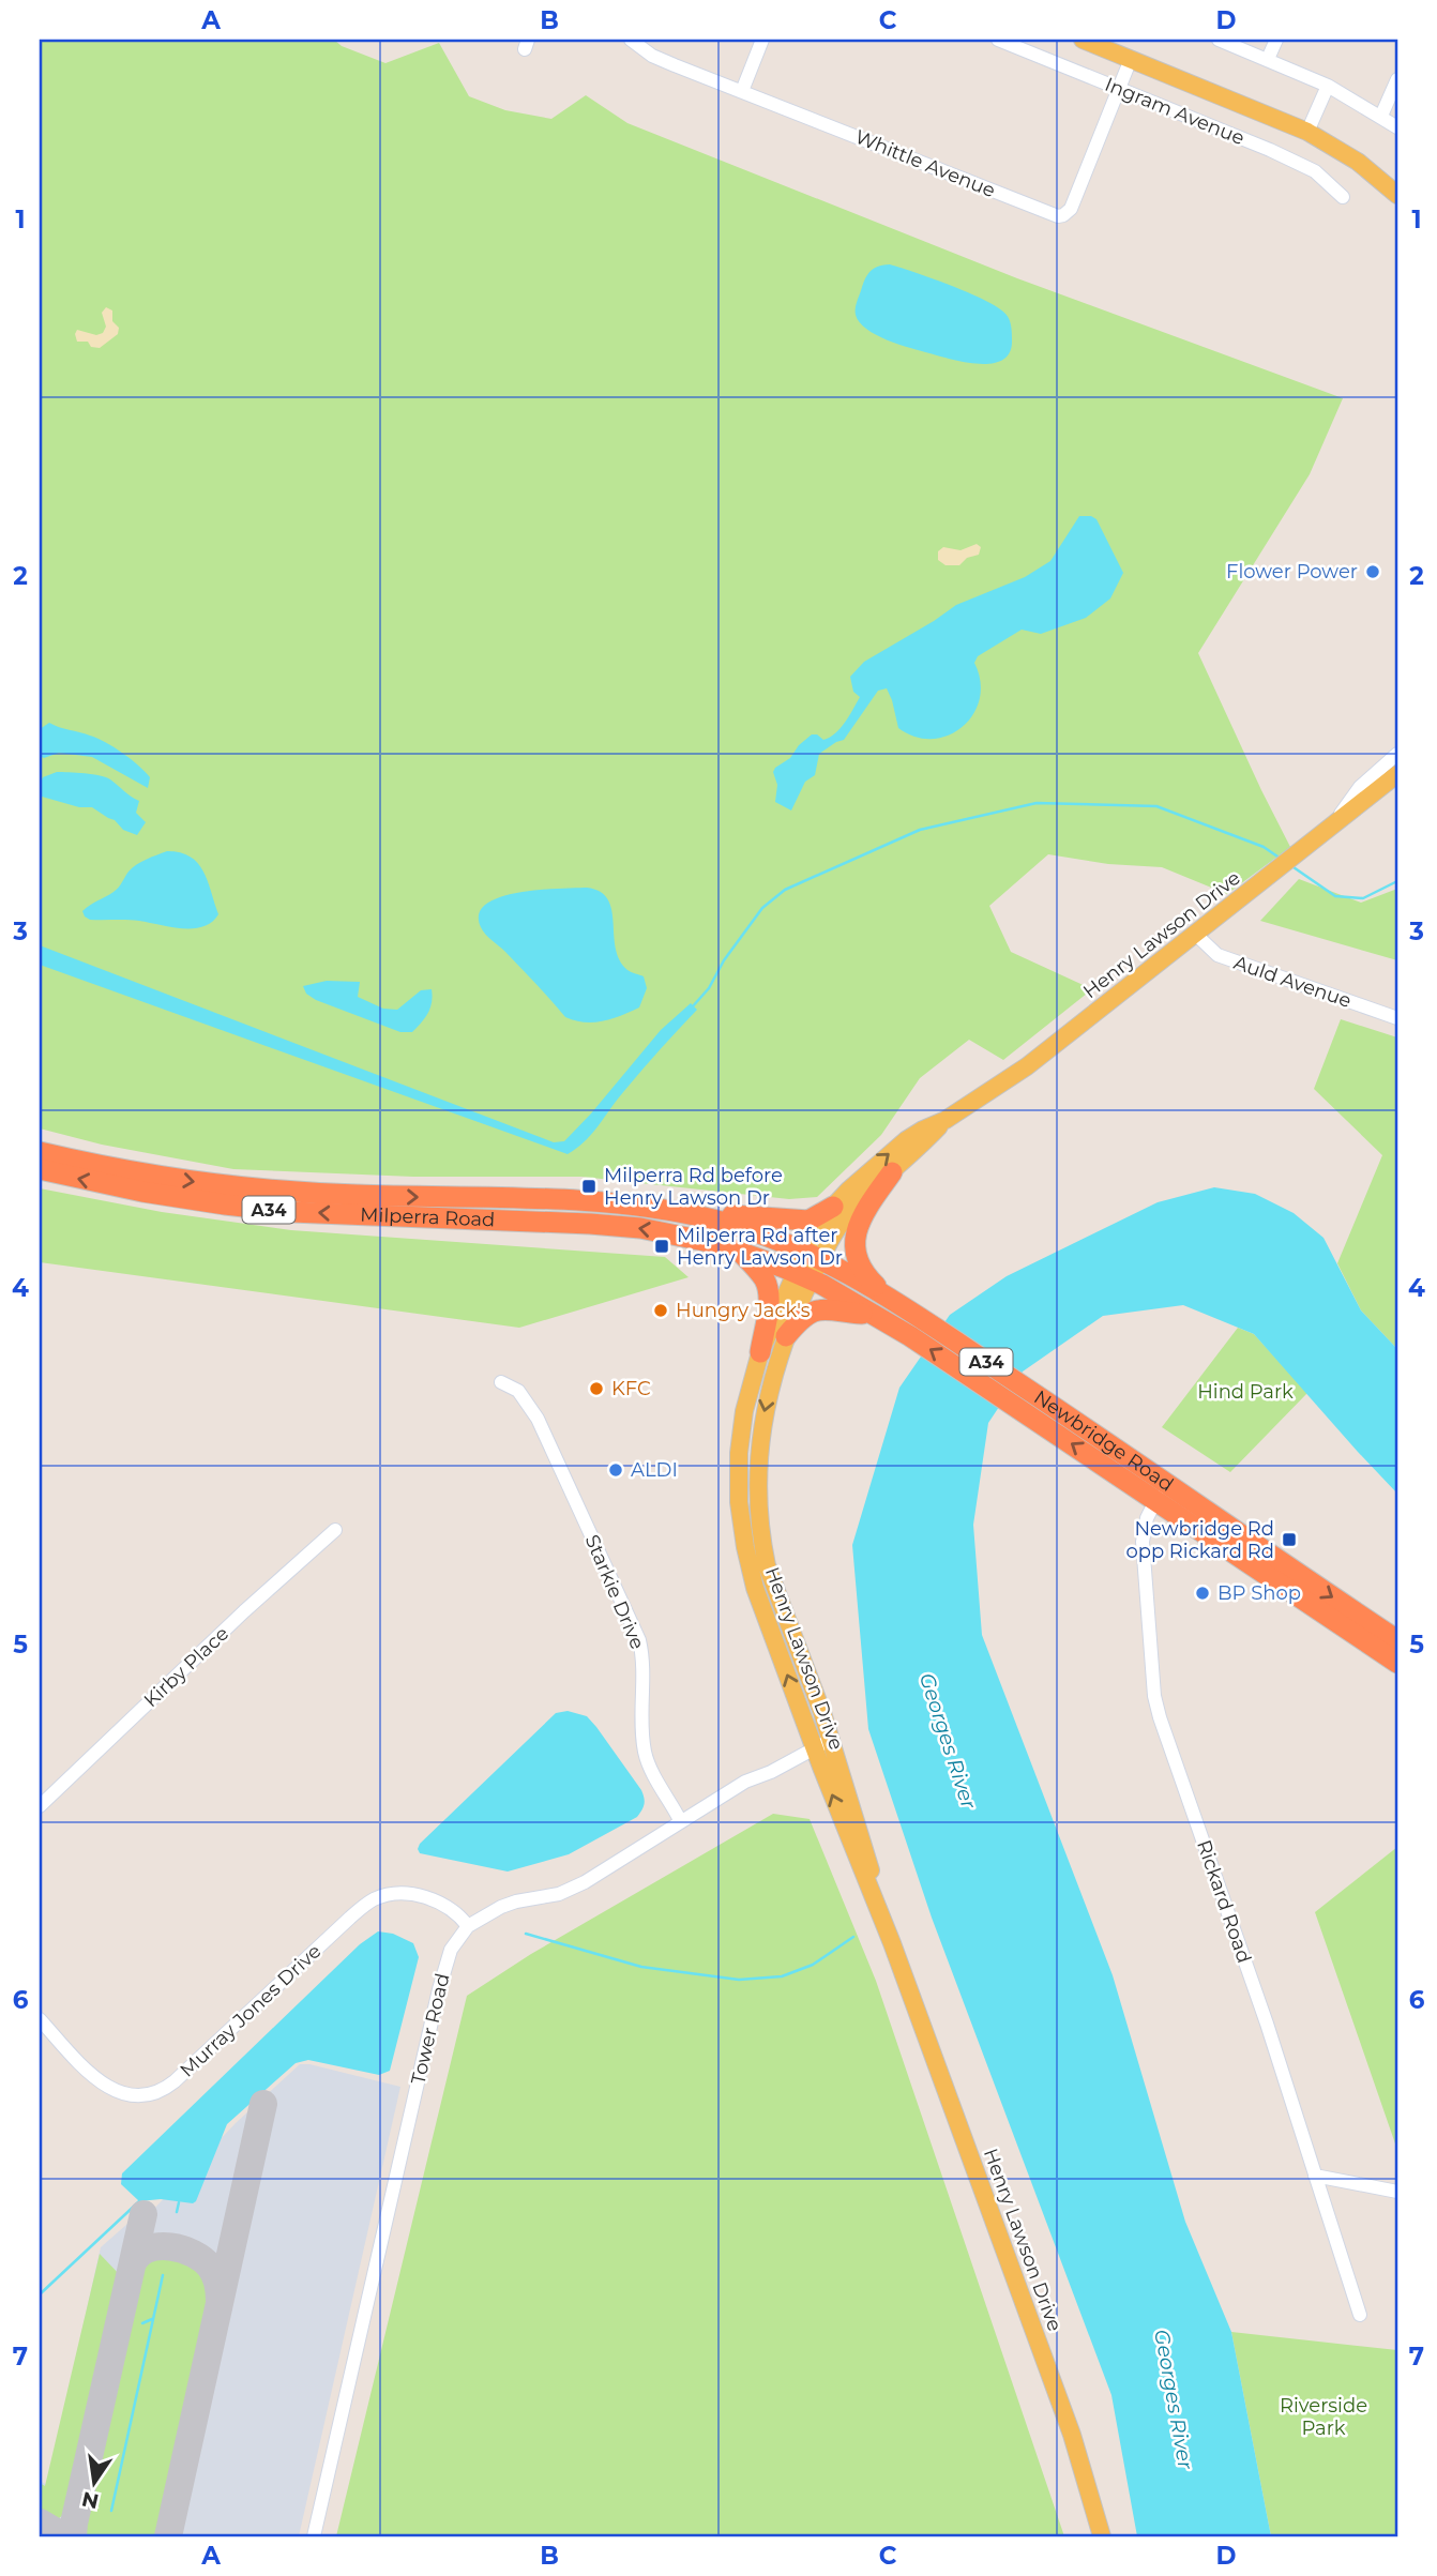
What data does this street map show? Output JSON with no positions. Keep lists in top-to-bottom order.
{
  "streets": {
    "highway": ["A34", "Milperra Road", "Newbridge Road"],
    "main road": ["Henry Lawson Drive"],
    "street": [
      "Ingram Avenue",
      "Whittle Avenue",
      "Auld Avenue",
      "Starkie Drive",
      "Kirby Place",
      "Rickard Road",
      "Murray Jones Drive",
      "Tower Road"
    ]
  },
  "crossings": [
    ["Ingram Avenue", "Whittle Avenue"],
    ["Henry Lawson Drive", "Auld Avenue"],
    ["Henry Lawson Drive", "Milperra Road"],
    ["Henry Lawson Drive", "Newbridge Road"],
    ["Henry Lawson Drive", "Tower Road"],
    ["Milperra Road", "Newbridge Road"],
    ["Newbridge Road", "Rickard Road"],
    ["Starkie Drive", "Tower Road"],
    ["Murray Jones Drive", "Tower Road"]
  ],
  "water": ["Georges River"],
  "parks": ["Hind Park", "Riverside Park"],
  "places": {
    "other": [
      "Flower Power",
      "Hungry Jack's",
      "KFC",
      "ALDI",
      "BP Shop"
    ],
    "transit": ["Milperra Rd before Henry Lawson Dr", "Milperra Rd after Henry Lawson Dr", "Newbridge Rd opp Rickard Rd"]
  },
  "north": "bottom",
  "grid": {
    "columns": [
      "A",
      "B",
      "C",
      "D"
    ],
    "rows": [
      "1",
      "2",
      "3",
      "4",
      "5",
      "6",
      "7"
    ]
  }
}
